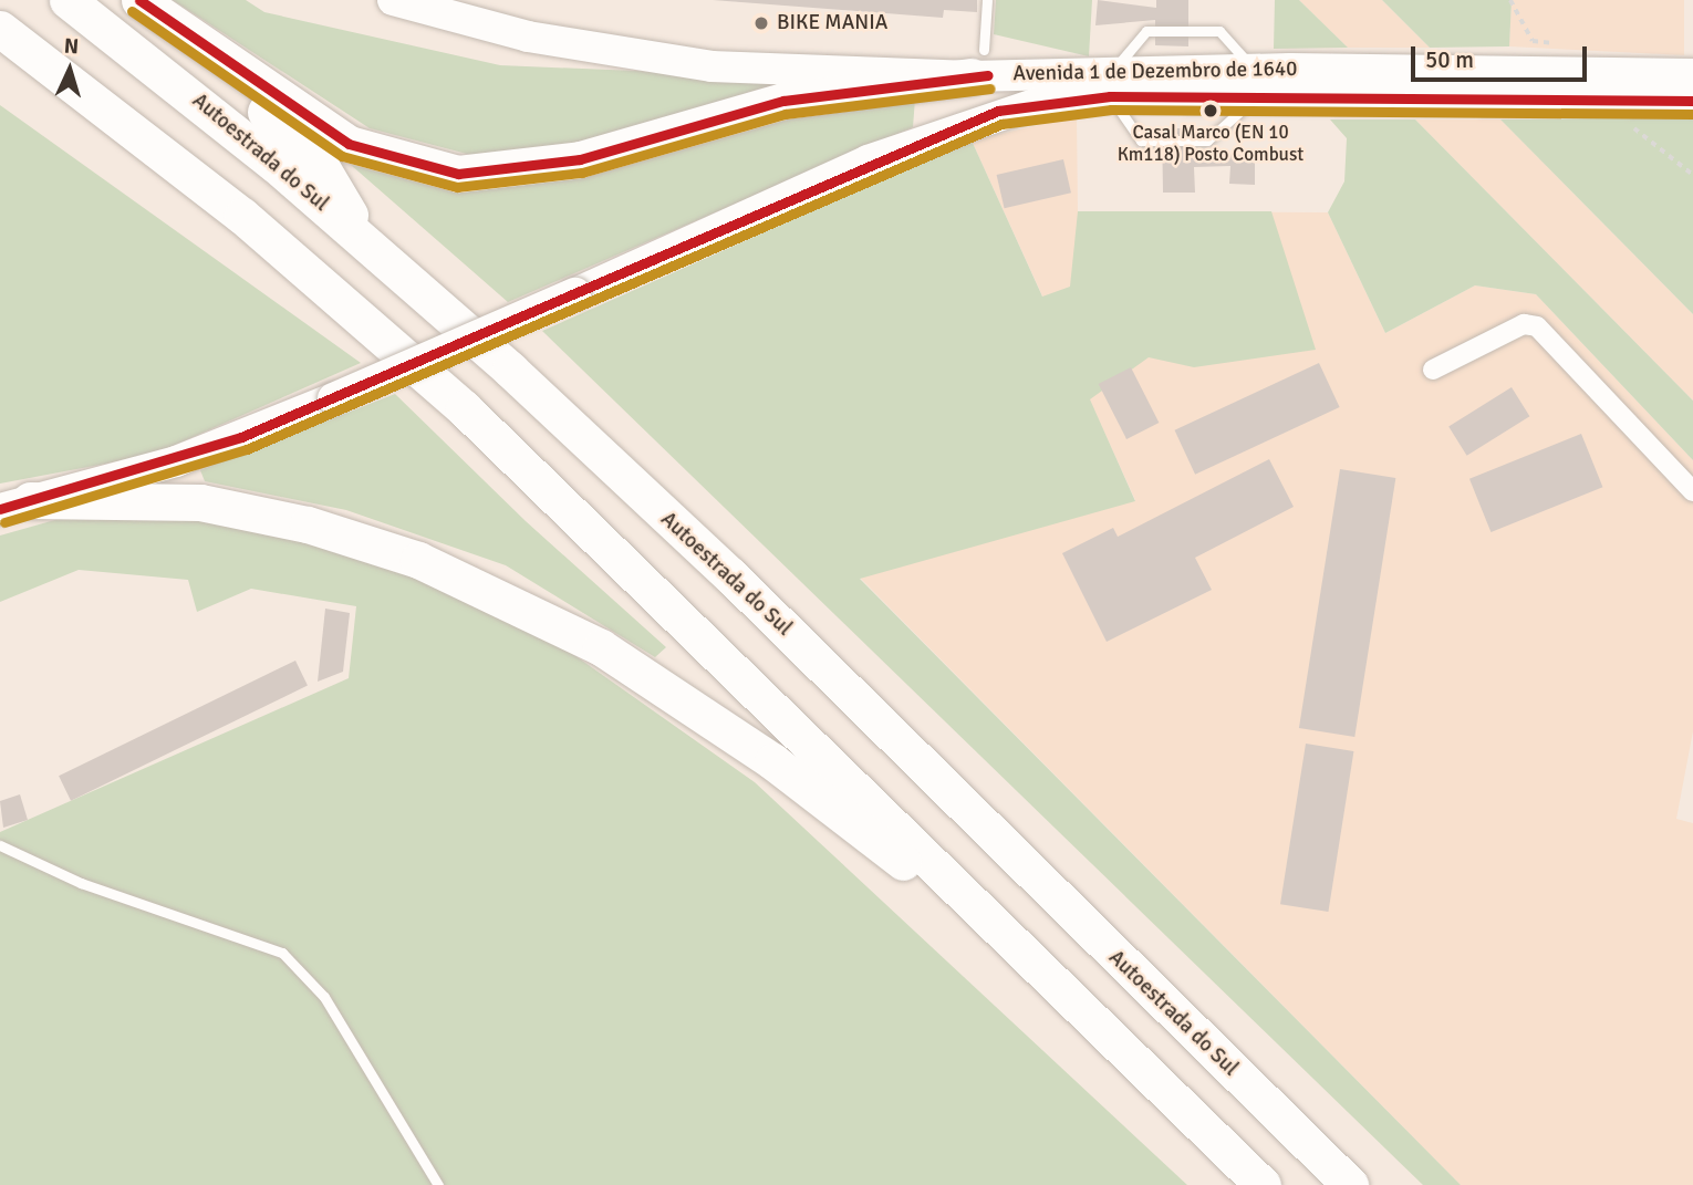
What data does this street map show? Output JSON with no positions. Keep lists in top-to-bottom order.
{
  "streets": {
    "highway": ["Autoestrada do Sul"],
    "main road": ["Avenida 1 de Dezembro de 1640"]
  },
  "places": ["BIKE MANIA", "Casal Marco (EN 10 Km118) Posto Combust"],
  "scale_bar": "50 m",
  "north": "top"
}
